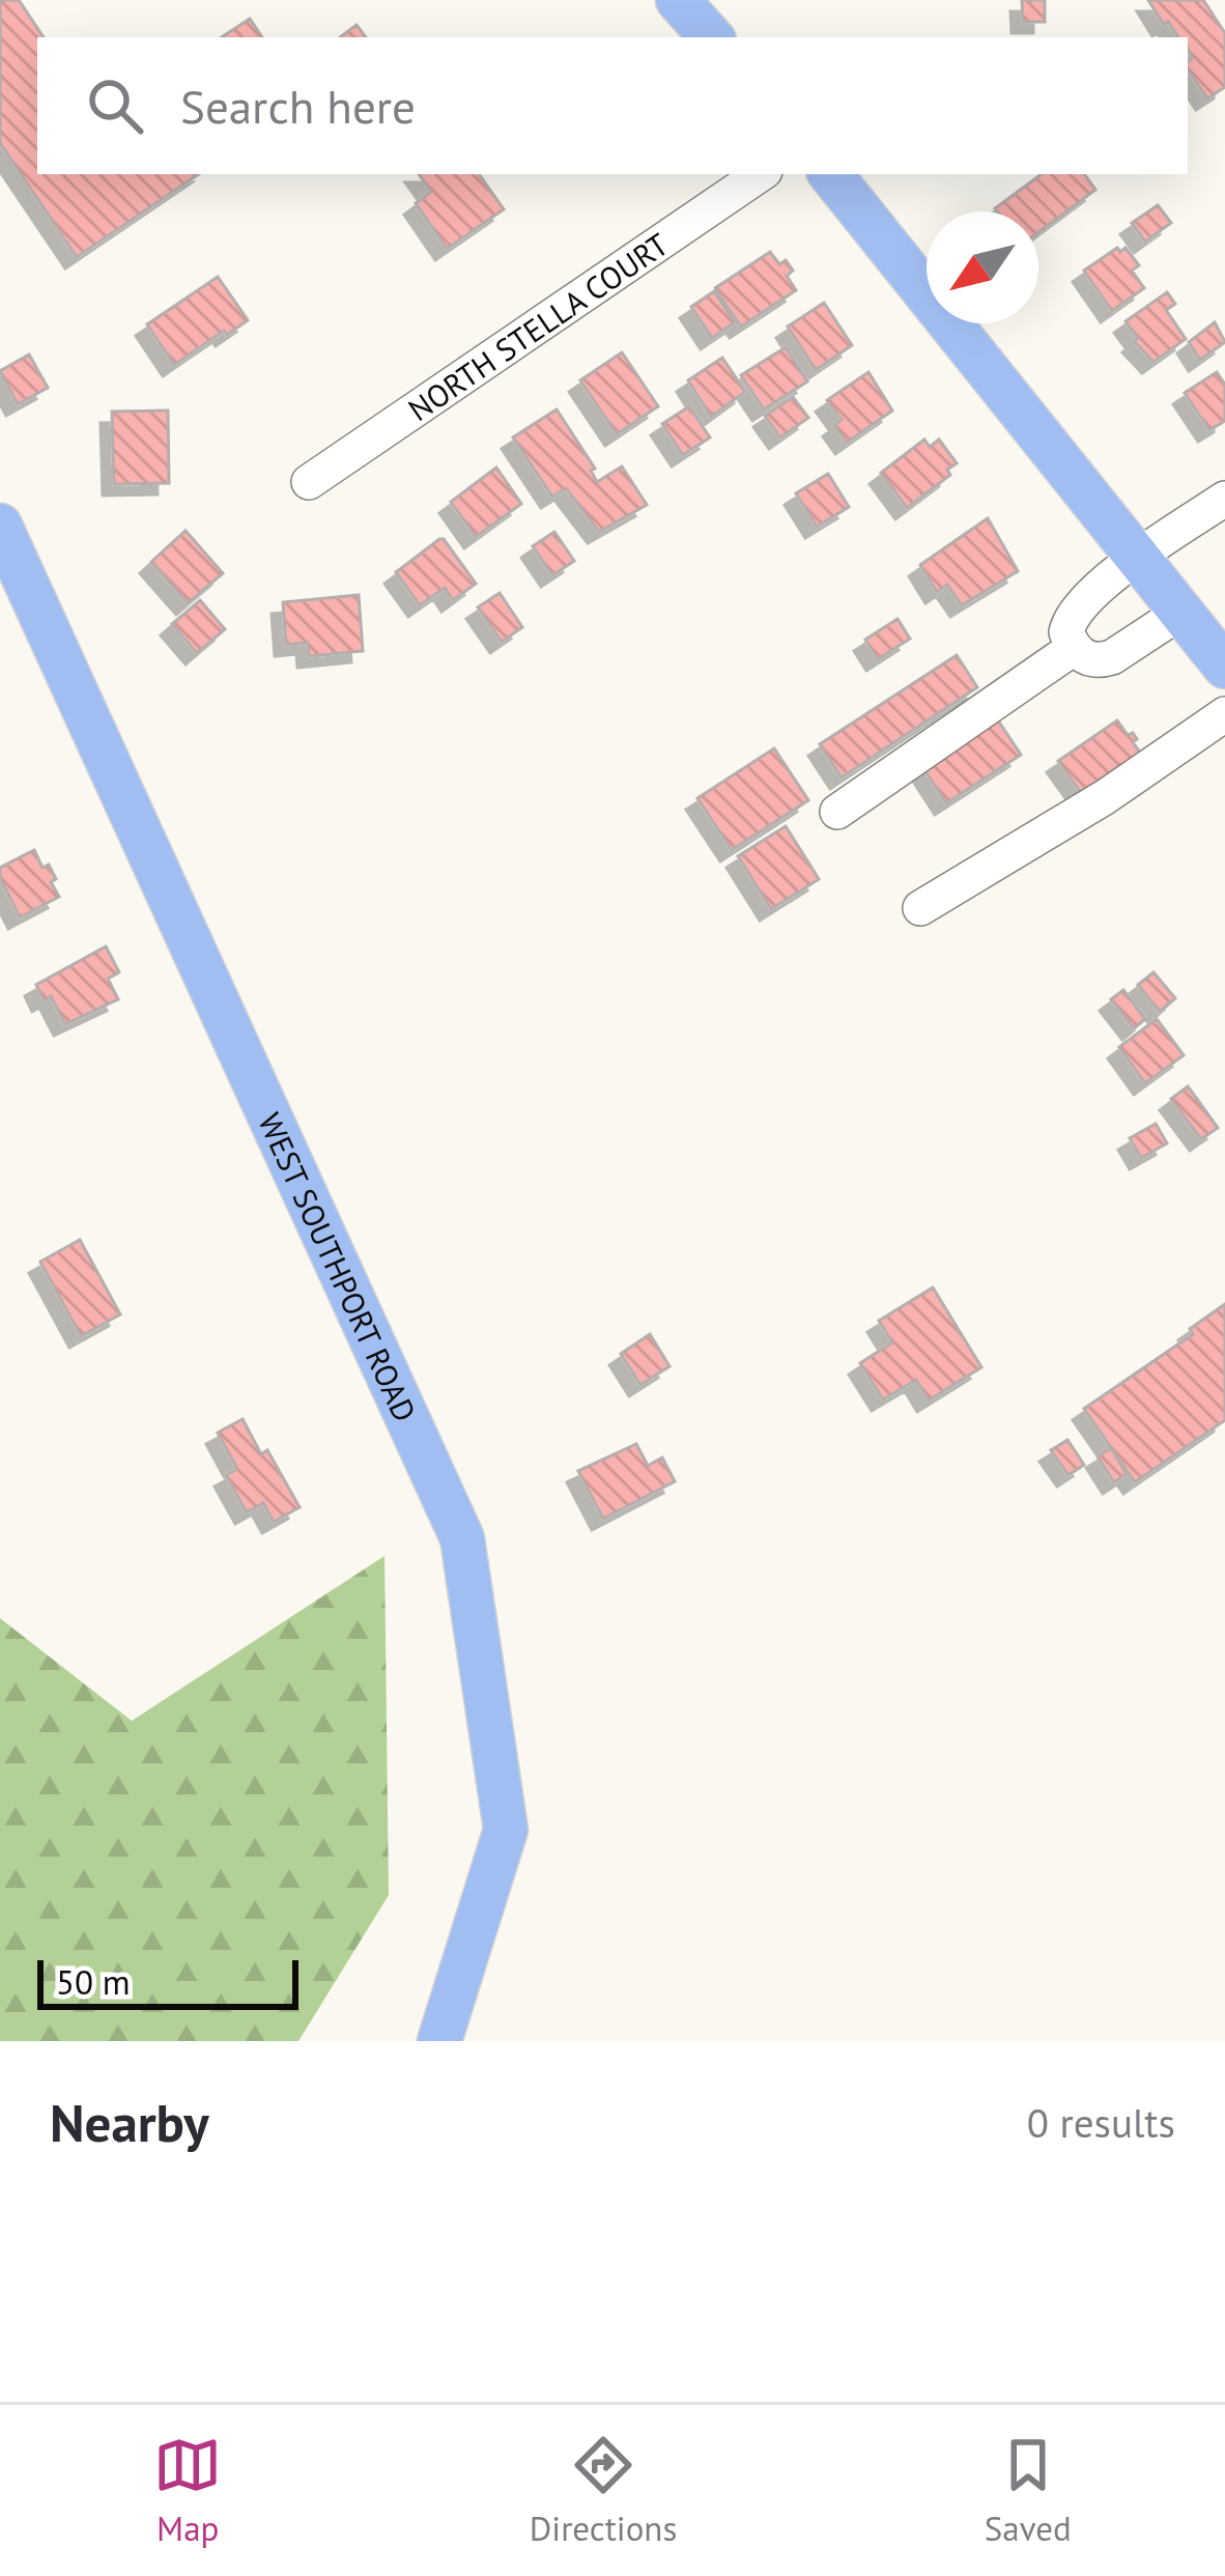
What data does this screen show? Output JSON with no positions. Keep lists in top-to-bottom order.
{
  "streets": {
    "main road": ["WEST SOUTHPORT ROAD"],
    "street": ["NORTH STELLA COURT"]
  },
  "scale_bar": "50 m",
  "north": "bottom left",
  "page": {
    "search": "Search here",
    "scale": "50 m",
    "heading": ["Nearby", "0 results"],
    "nav": ["Map", "Directions", "Saved"]
  }
}
